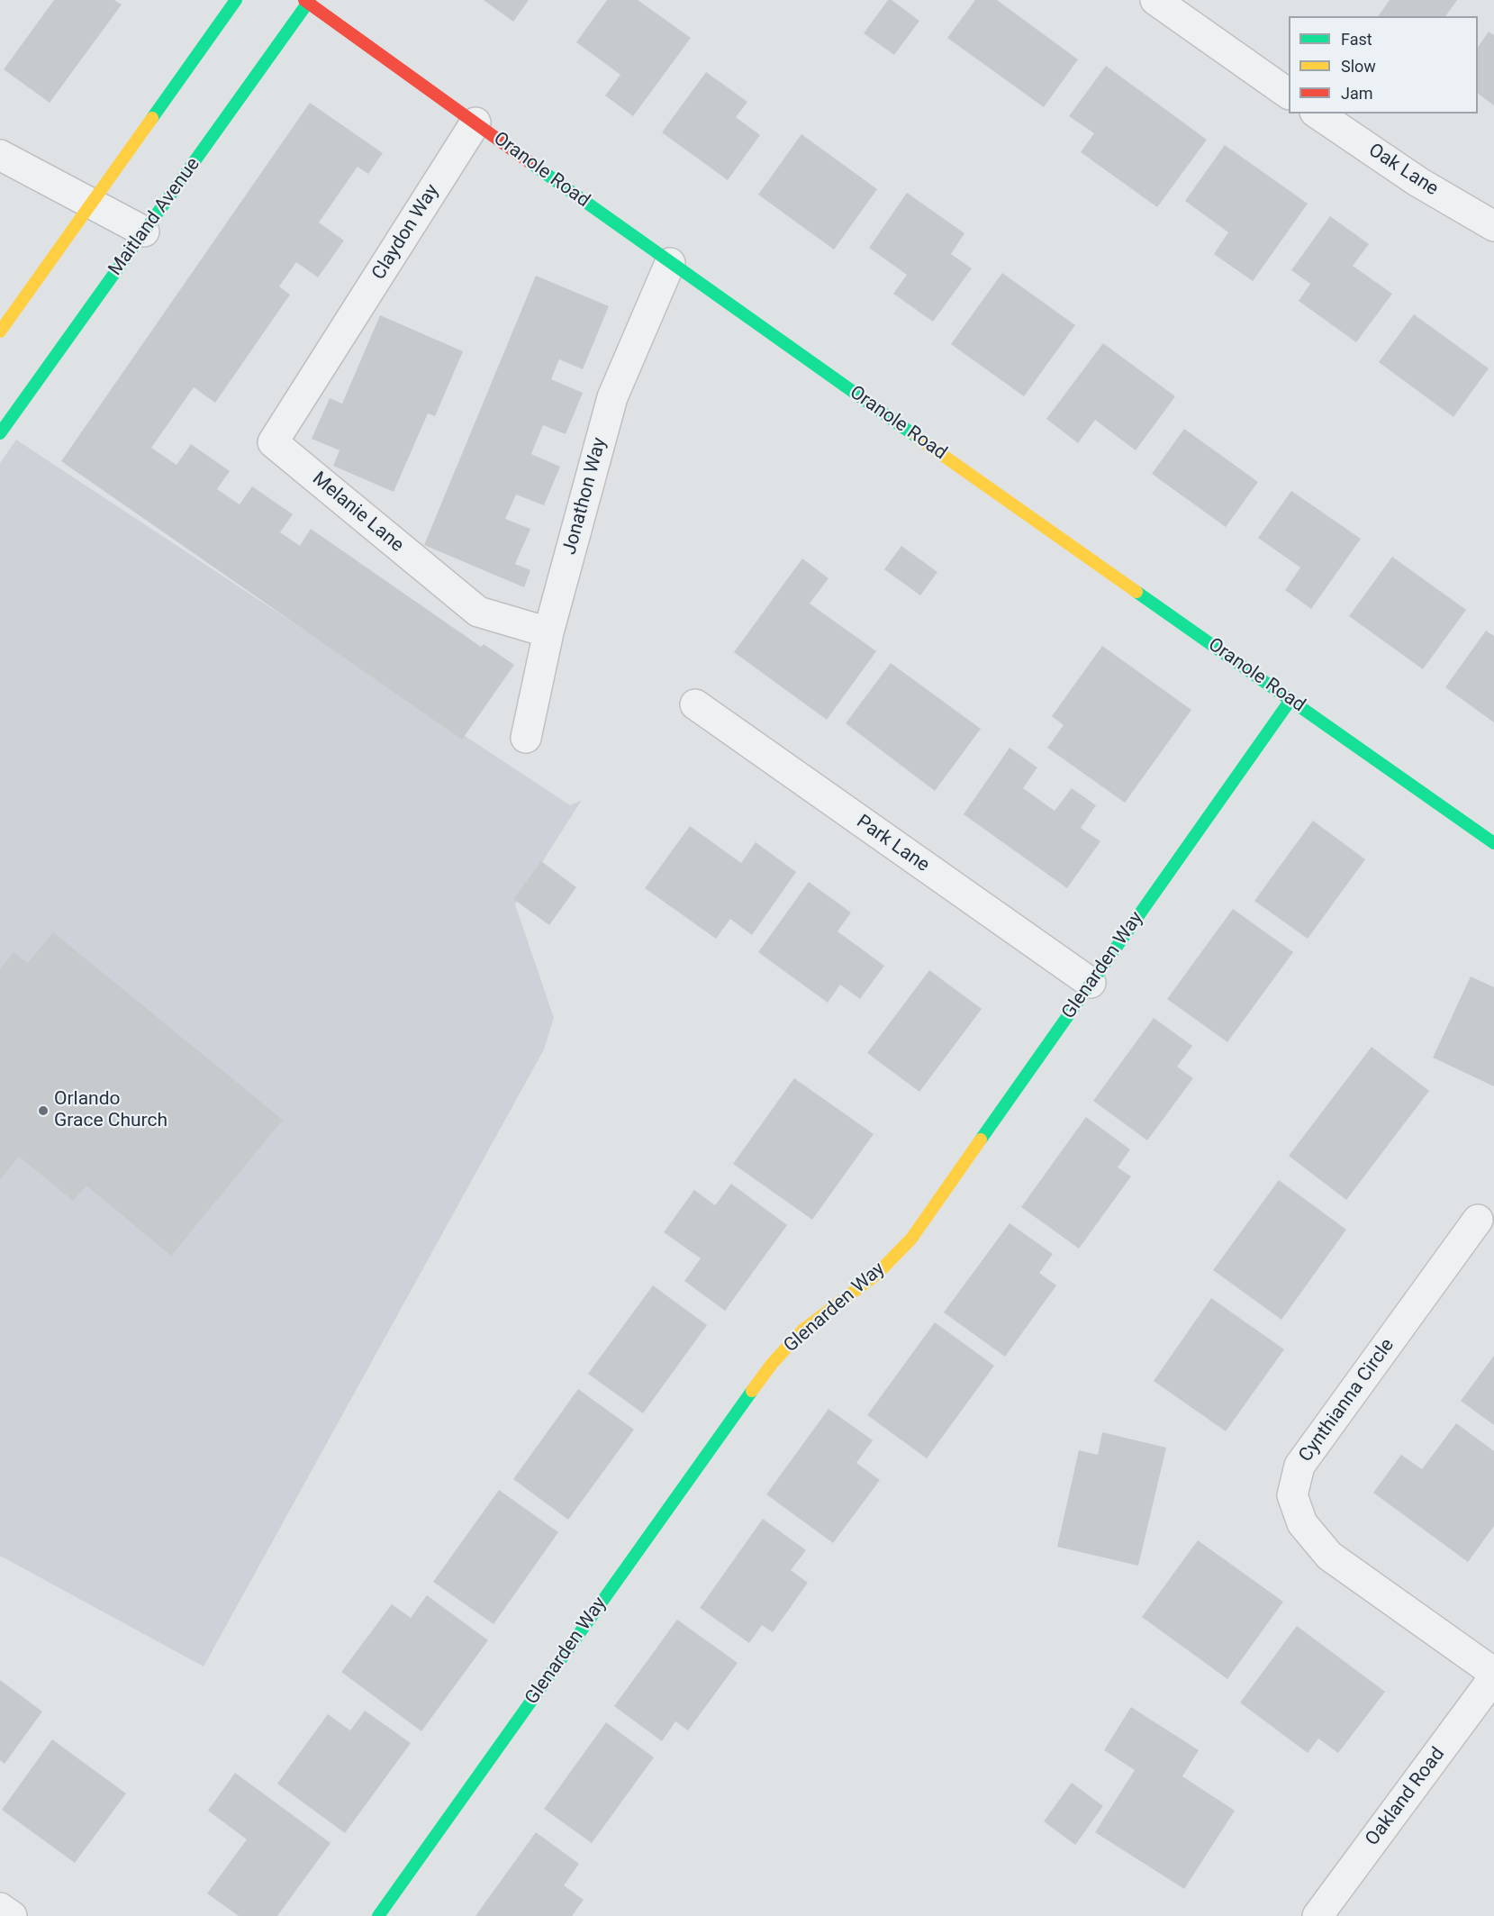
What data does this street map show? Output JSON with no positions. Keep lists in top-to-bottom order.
{
  "streets": {
    "street": [
      "Oranole Road",
      "Oak Lane",
      "Maitland Avenue",
      "Claydon Way",
      "Jonathon Way",
      "Melanie Lane",
      "Park Lane",
      "Glenarden Way",
      "Cynthianna Circle",
      "Oakland Road"
    ]
  },
  "crossings": [
    ["Oranole Road", "Maitland Avenue"],
    ["Oranole Road", "Claydon Way"],
    ["Oranole Road", "Jonathon Way"],
    ["Oranole Road", "Glenarden Way"],
    ["Claydon Way", "Melanie Lane"],
    ["Jonathon Way", "Melanie Lane"],
    ["Park Lane", "Glenarden Way"]
  ],
  "places": ["Orlando Grace Church"],
  "legend": ["Fast", "Slow", "Jam"]
}
